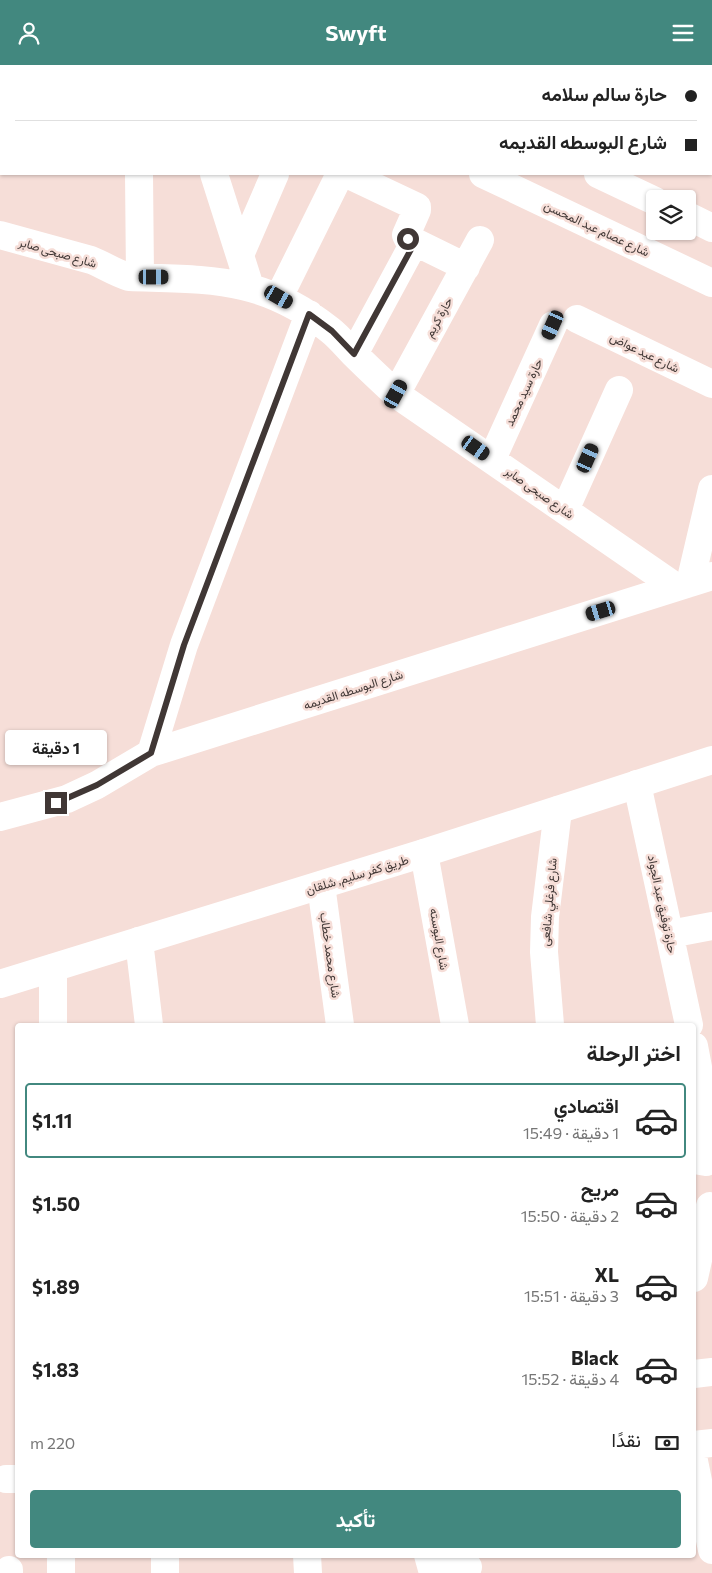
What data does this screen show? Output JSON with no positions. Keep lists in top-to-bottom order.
{
  "streets": {
    "street": [
      "شارع عصام عبد المحسن",
      "شارع صبحى صابر",
      "حارة كريم",
      "شارع عيد عواض",
      "حارة سيد محمد",
      "شارع البوسطه القديمه",
      "طريق كفر سليم, شلقان",
      "شارع فرغلي شافعى",
      "حارة توفيق عبد الجواد",
      "شارع البوسته",
      "شارع محمد خطاب"
    ]
  },
  "crossings": [
    ["شارع صبحى صابر", "حارة كريم"],
    ["شارع صبحى صابر", "حارة سيد محمد"],
    ["شارع صبحى صابر", "شارع البوسطه القديمه"],
    ["شارع عيد عواض", "حارة سيد محمد"],
    ["طريق كفر سليم, شلقان", "شارع فرغلي شافعى"],
    ["طريق كفر سليم, شلقان", "حارة توفيق عبد الجواد"],
    ["طريق كفر سليم, شلقان", "شارع البوسته"],
    ["طريق كفر سليم, شلقان", "شارع محمد خطاب"]
  ],
  "page": {
    "header": "Swyft",
    "banner": ["حارة سالم سلامه", "شارع البوسطه القديمه"],
    "bubble": "1 دقيقة",
    "heading": "اختر الرحلة",
    "list": [
      {
        "name": "اقتصادي",
        "note": "1 دقيقة · 15:49",
        "value": "$1.11"
      },
      {
        "name": "مريح",
        "note": "2 دقيقة · 15:50",
        "value": "$1.50"
      },
      {
        "name": "XL",
        "note": "3 دقيقة · 15:51",
        "value": "$1.89"
      },
      {
        "name": "Black",
        "note": "4 دقيقة · 15:52",
        "value": "$1.83"
      }
    ],
    "pay": ["نقدًا", "220 m"],
    "buttons": "تأكيد"
  }
}
